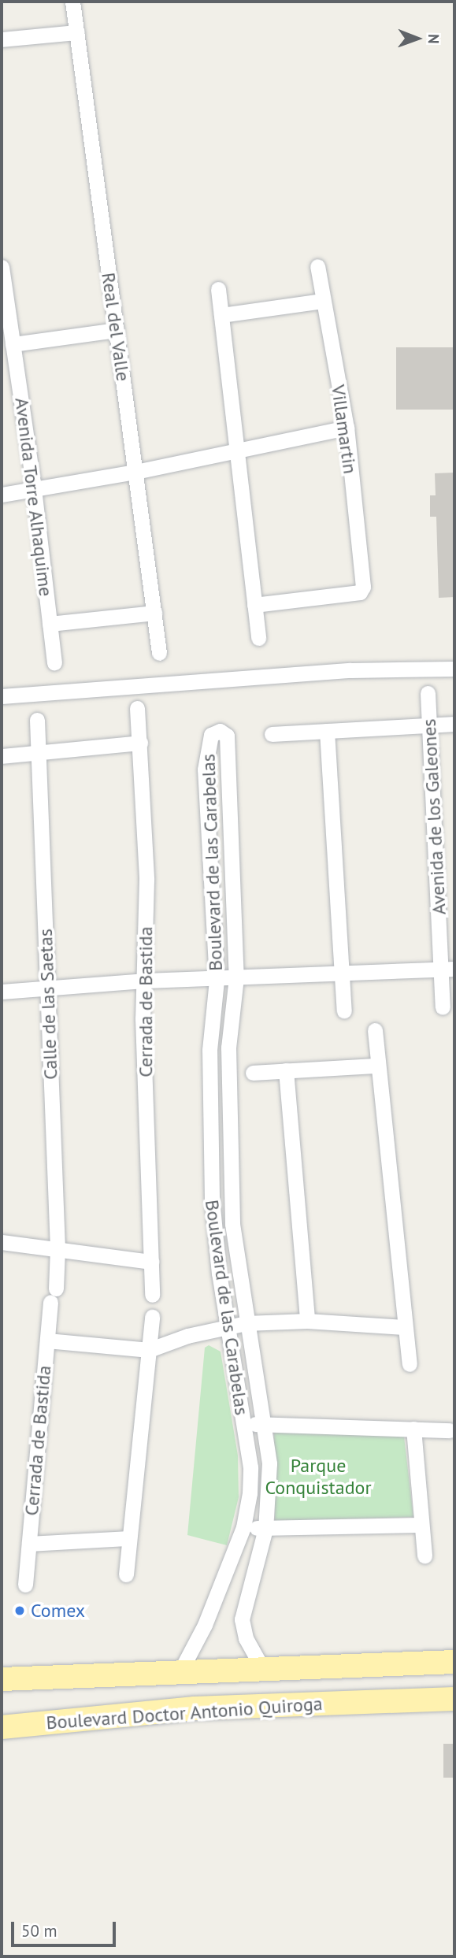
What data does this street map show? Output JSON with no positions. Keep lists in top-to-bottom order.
{
  "streets": {
    "main road": ["Boulevard Doctor Antonio Quiroga"],
    "street": [
      "Real del Valle",
      "Villamartin",
      "Avenida Torre Alhaquime",
      "Avenida de los Galeones",
      "Boulevard de las Carabelas",
      "Cerrada de Bastida",
      "Calle de las Saetas"
    ]
  },
  "crossings": [
    ["Boulevard de las Carabelas", "Cerrada de Bastida"],
    ["Boulevard de las Carabelas", "Boulevard Doctor Antonio Quiroga"],
    ["Cerrada de Bastida", "Calle de las Saetas"]
  ],
  "parks": ["Parque Conquistador"],
  "places": ["Comex"],
  "scale_bar": "50 m",
  "north": "right"
}
